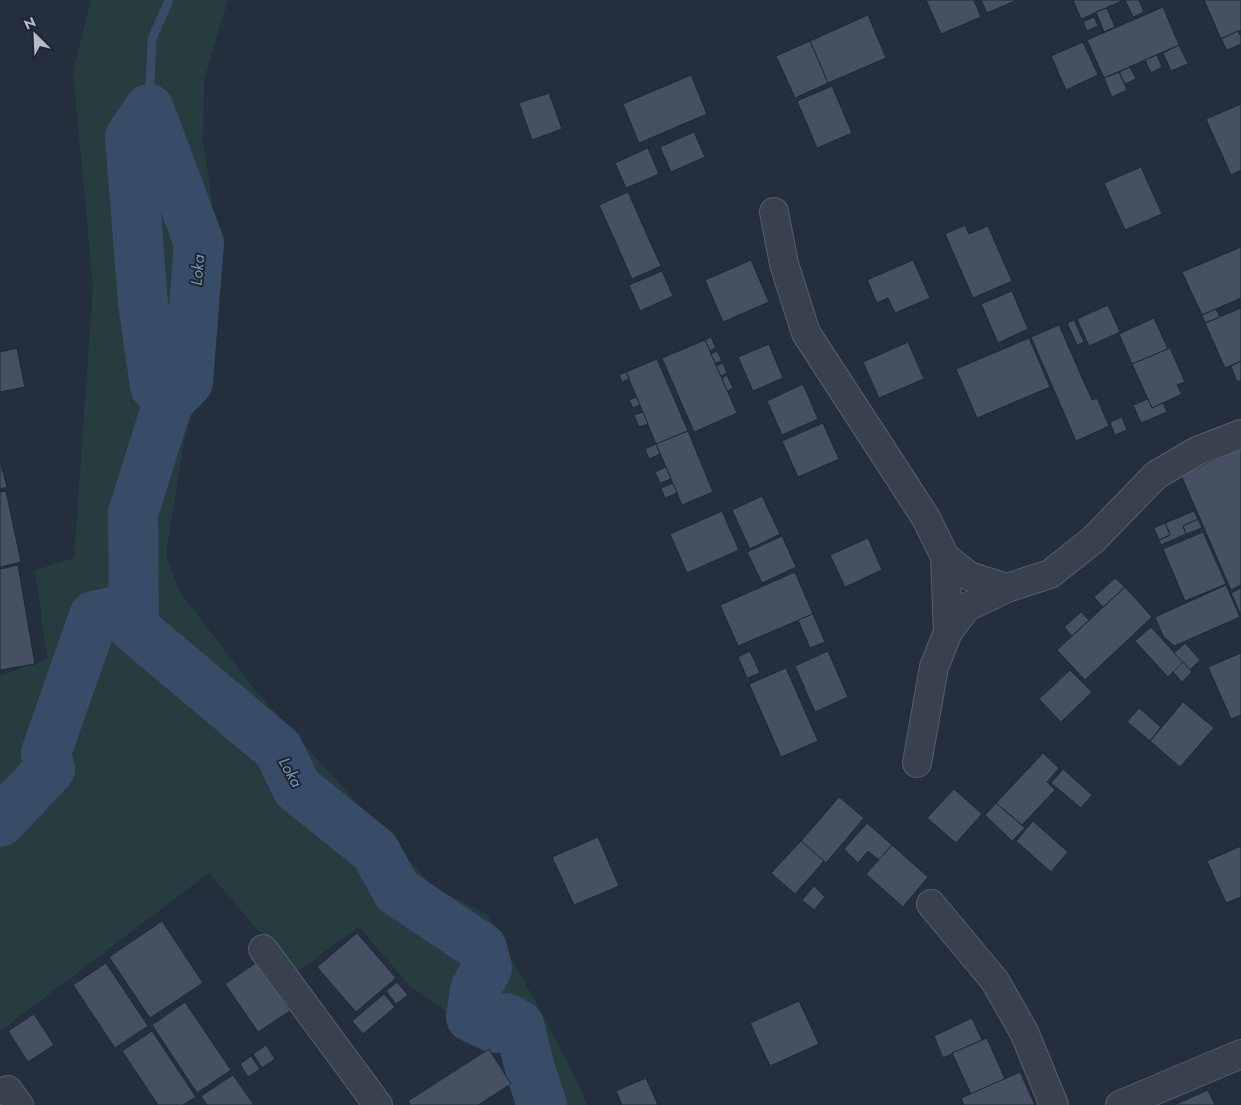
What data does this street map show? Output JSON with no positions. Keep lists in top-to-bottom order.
{
  "water": ["Loka"],
  "north": "top left"
}
